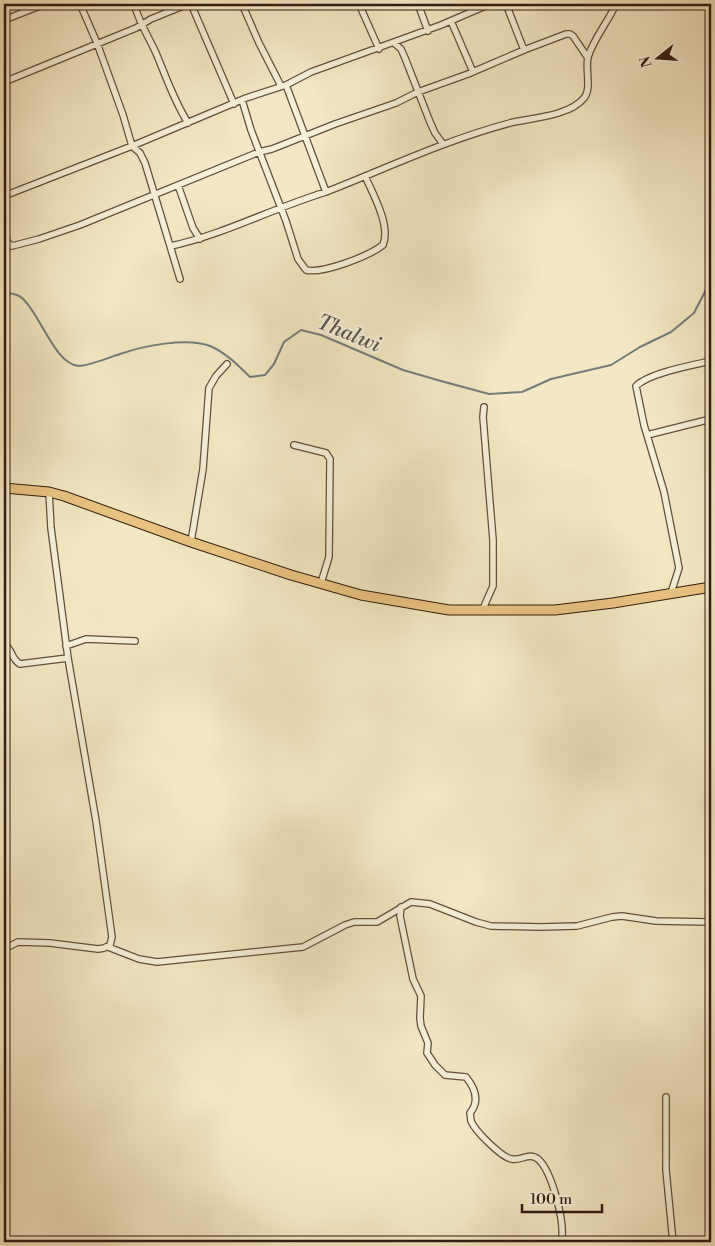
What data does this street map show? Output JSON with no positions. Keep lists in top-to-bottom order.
{
  "water": ["Thalwi"],
  "scale_bar": "100 m",
  "north": "left"
}
